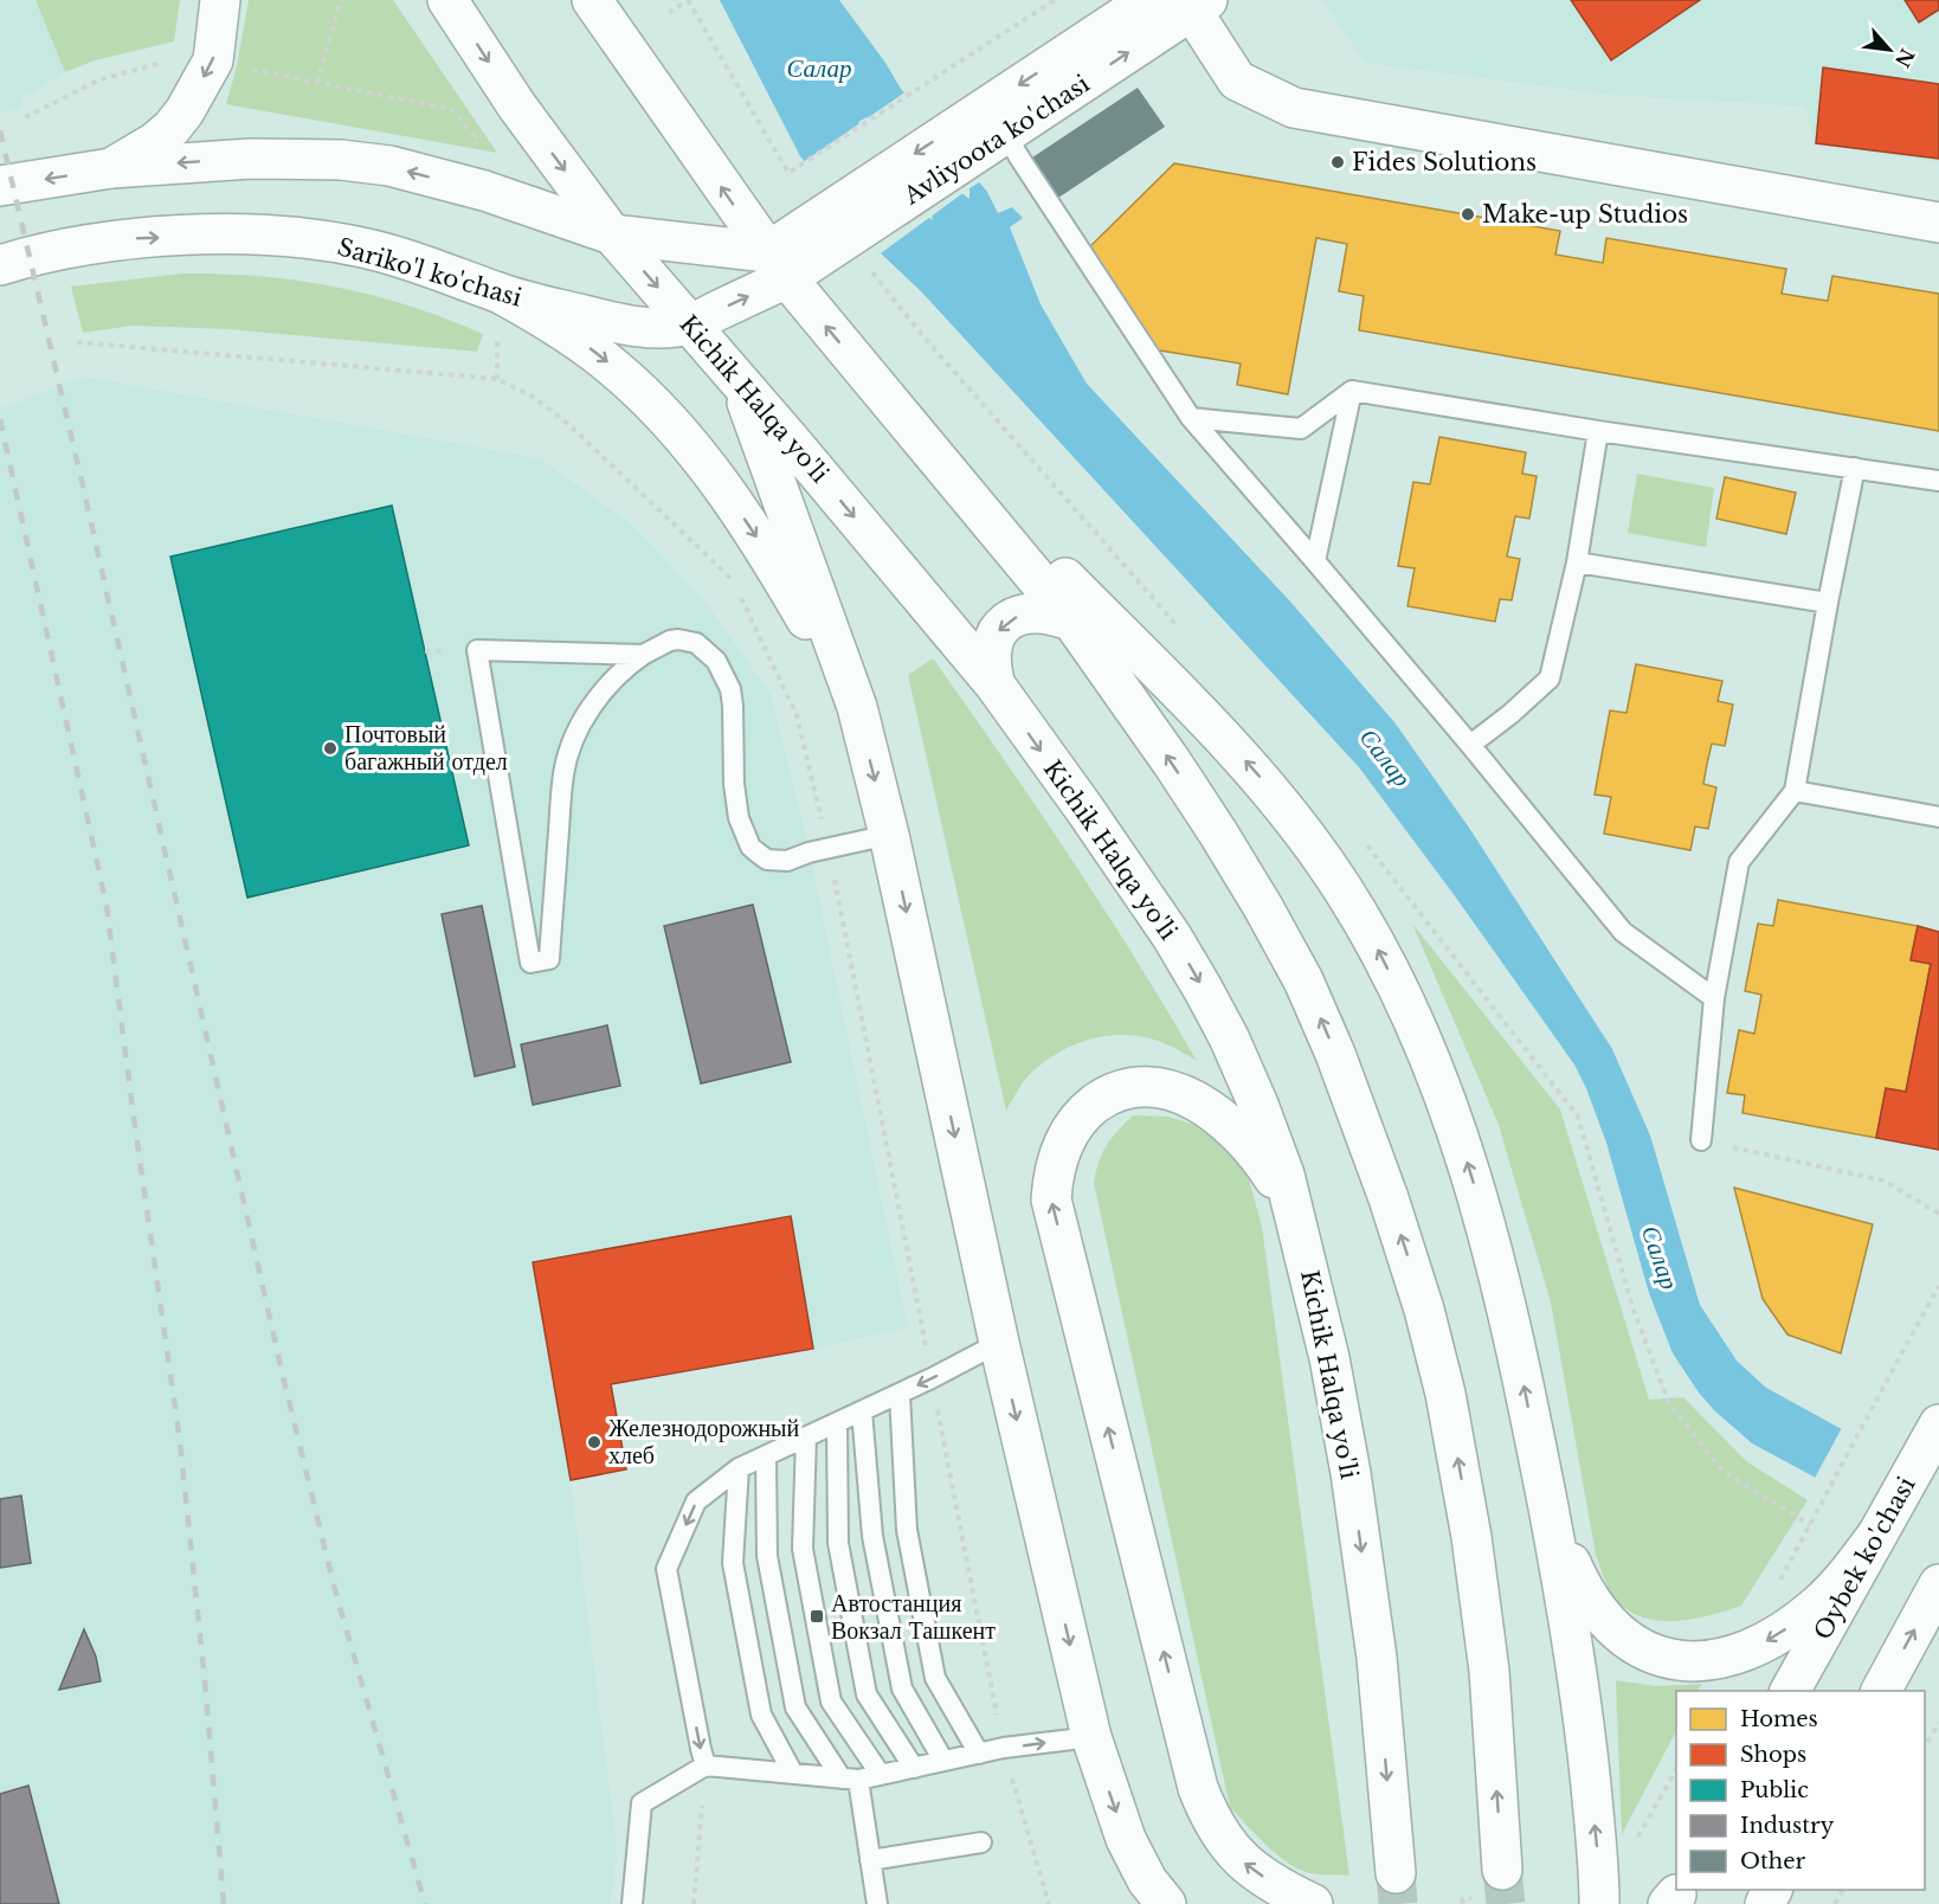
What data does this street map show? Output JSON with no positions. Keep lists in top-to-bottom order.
{
  "streets": {
    "main road": [
      "Avliyoota ko'chasi",
      "Sariko'l ko'chasi",
      "Kichik Halqa yo'li",
      "Oybek ko'chasi"
    ]
  },
  "crossings": [
    ["Avliyoota ko'chasi", "Sariko'l ko'chasi"],
    ["Avliyoota ko'chasi", "Kichik Halqa yo'li"],
    ["Sariko'l ko'chasi", "Kichik Halqa yo'li"]
  ],
  "water": ["Салар"],
  "places": {
    "other": [
      "Fides Solutions",
      "Make-up Studios",
      "Почтовый багажный отдел",
      "Железнодорожный хлеб"
    ],
    "transit": ["Автостанция Вокзал Ташкент"]
  },
  "legend": [
    "Homes",
    "Shops",
    "Public",
    "Industry",
    "Other"
  ],
  "north": "bottom right"
}
